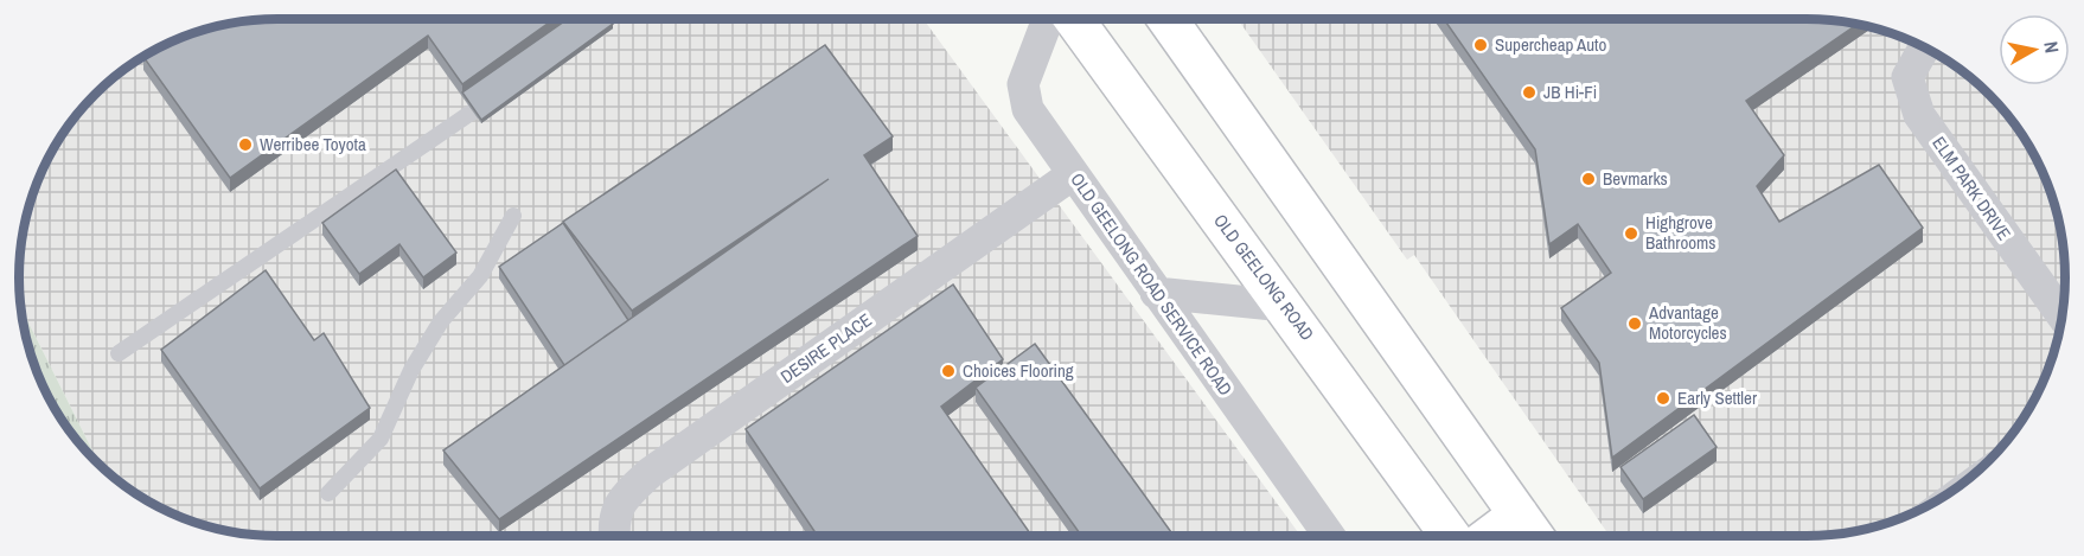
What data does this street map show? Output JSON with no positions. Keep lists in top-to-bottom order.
{
  "streets": {
    "main road": ["OLD GEELONG ROAD"],
    "street": ["ELM PARK DRIVE", "OLD GEELONG ROAD SERVICE ROAD", "DESIRE PLACE"]
  },
  "crossings": [
    ["OLD GEELONG ROAD SERVICE ROAD", "DESIRE PLACE"]
  ],
  "places": [
    "Supercheap Auto",
    "JB Hi-Fi",
    "Werribee Toyota",
    "Bevmarks",
    "Highgrove Bathrooms",
    "Advantage Motorcycles",
    "Choices Flooring",
    "Early Settler"
  ],
  "north": "right"
}
